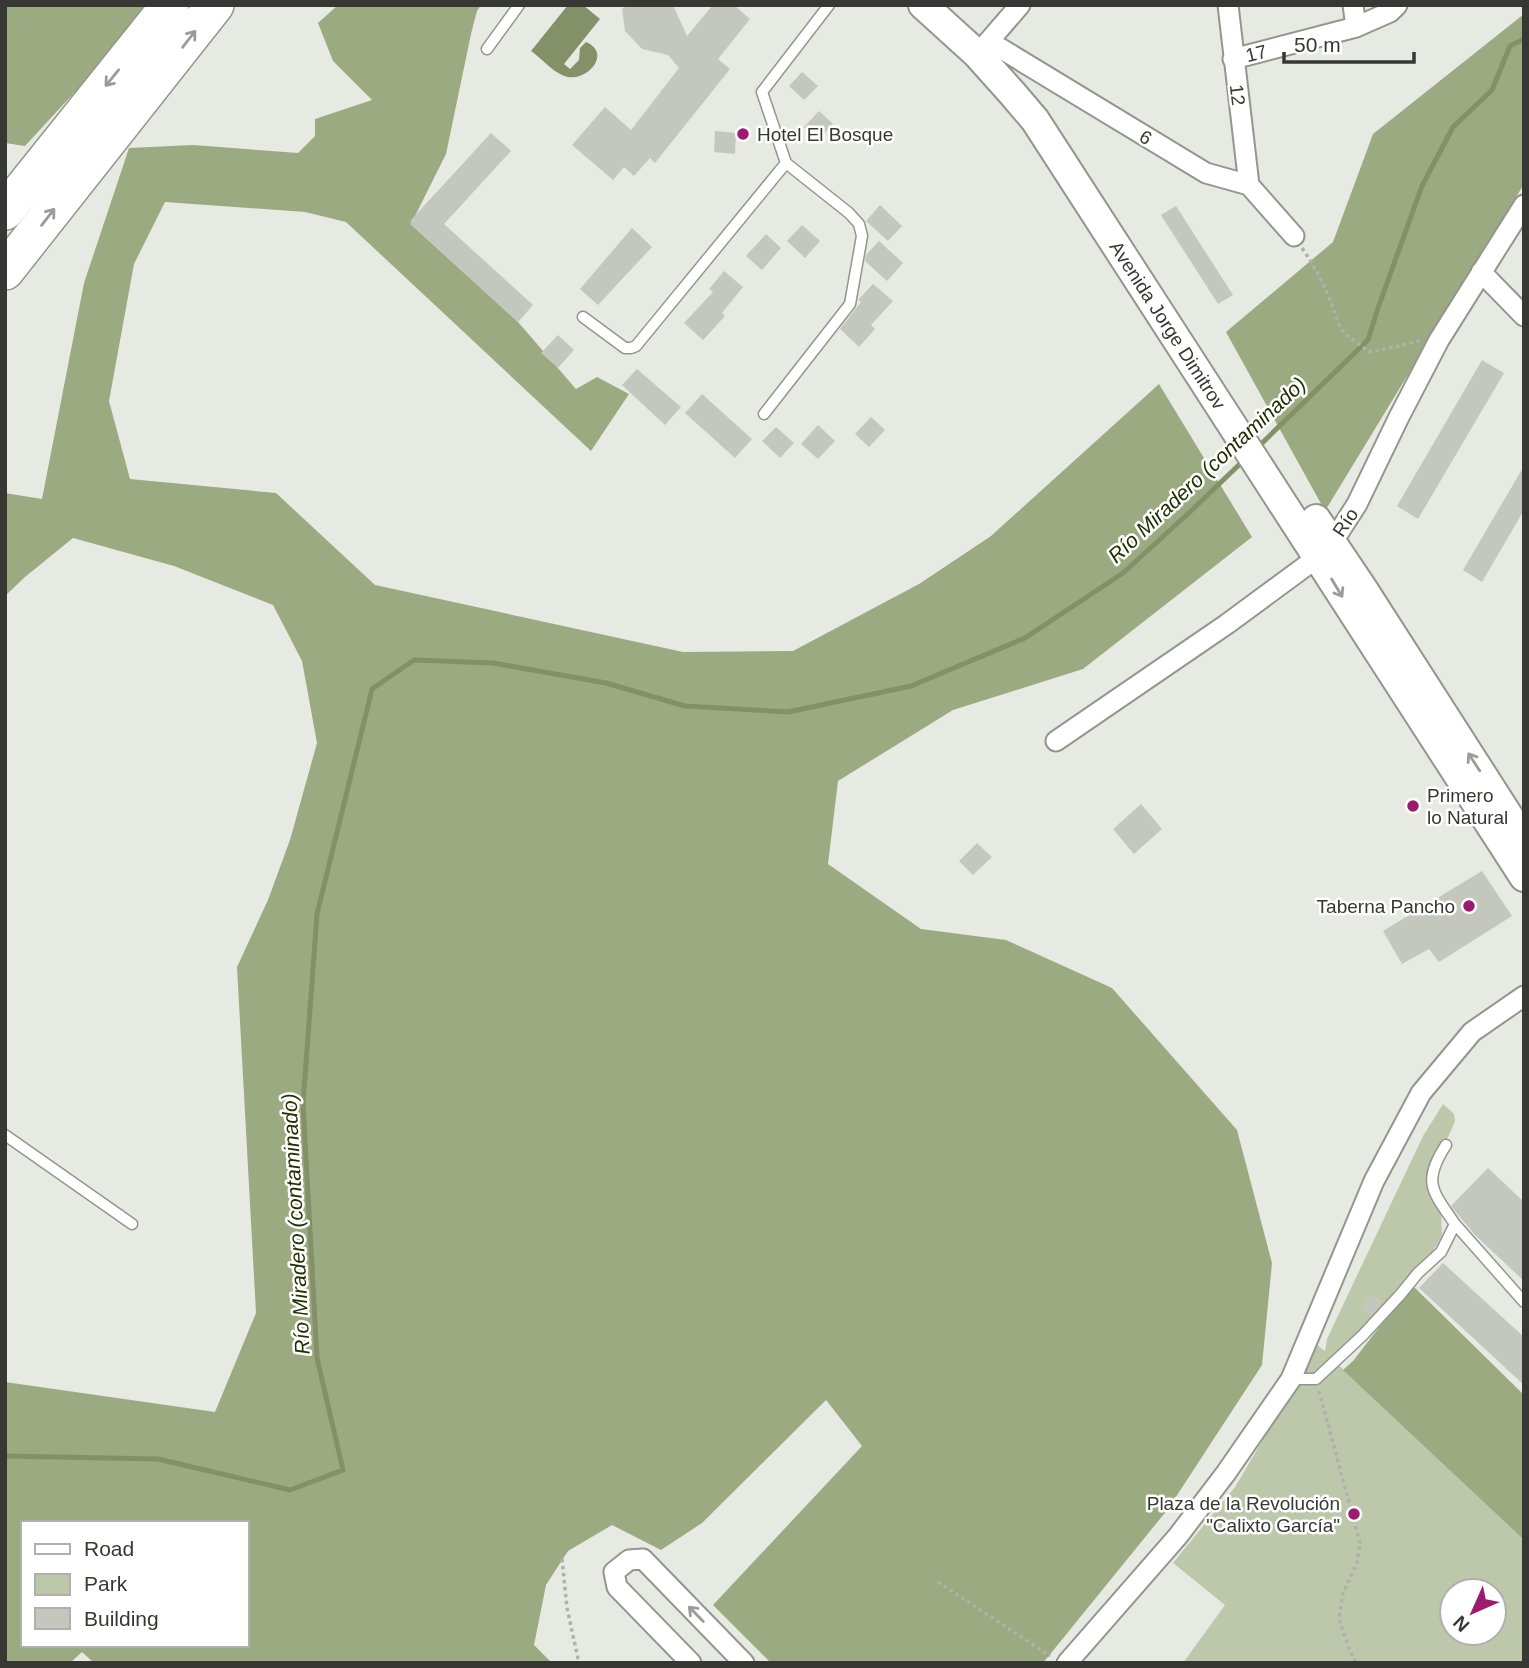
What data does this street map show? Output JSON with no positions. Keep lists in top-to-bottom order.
{
  "streets": {
    "main road": ["Avenida Jorge Dimitrov"],
    "street": [
      "17",
      "12",
      "6",
      "Río"
    ]
  },
  "crossings": [
    ["17", "12"],
    ["12", "6"],
    ["6", "Avenida Jorge Dimitrov"],
    ["Avenida Jorge Dimitrov", "Río"]
  ],
  "water": ["Río Miradero (contaminado)"],
  "places": [
    "Hotel El Bosque",
    "Primero lo Natural",
    "Taberna Pancho",
    "Plaza de la Revolución \"Calixto García\""
  ],
  "legend": ["Road", "Park", "Building"],
  "scale_bar": "50 m",
  "north": "bottom left"
}
